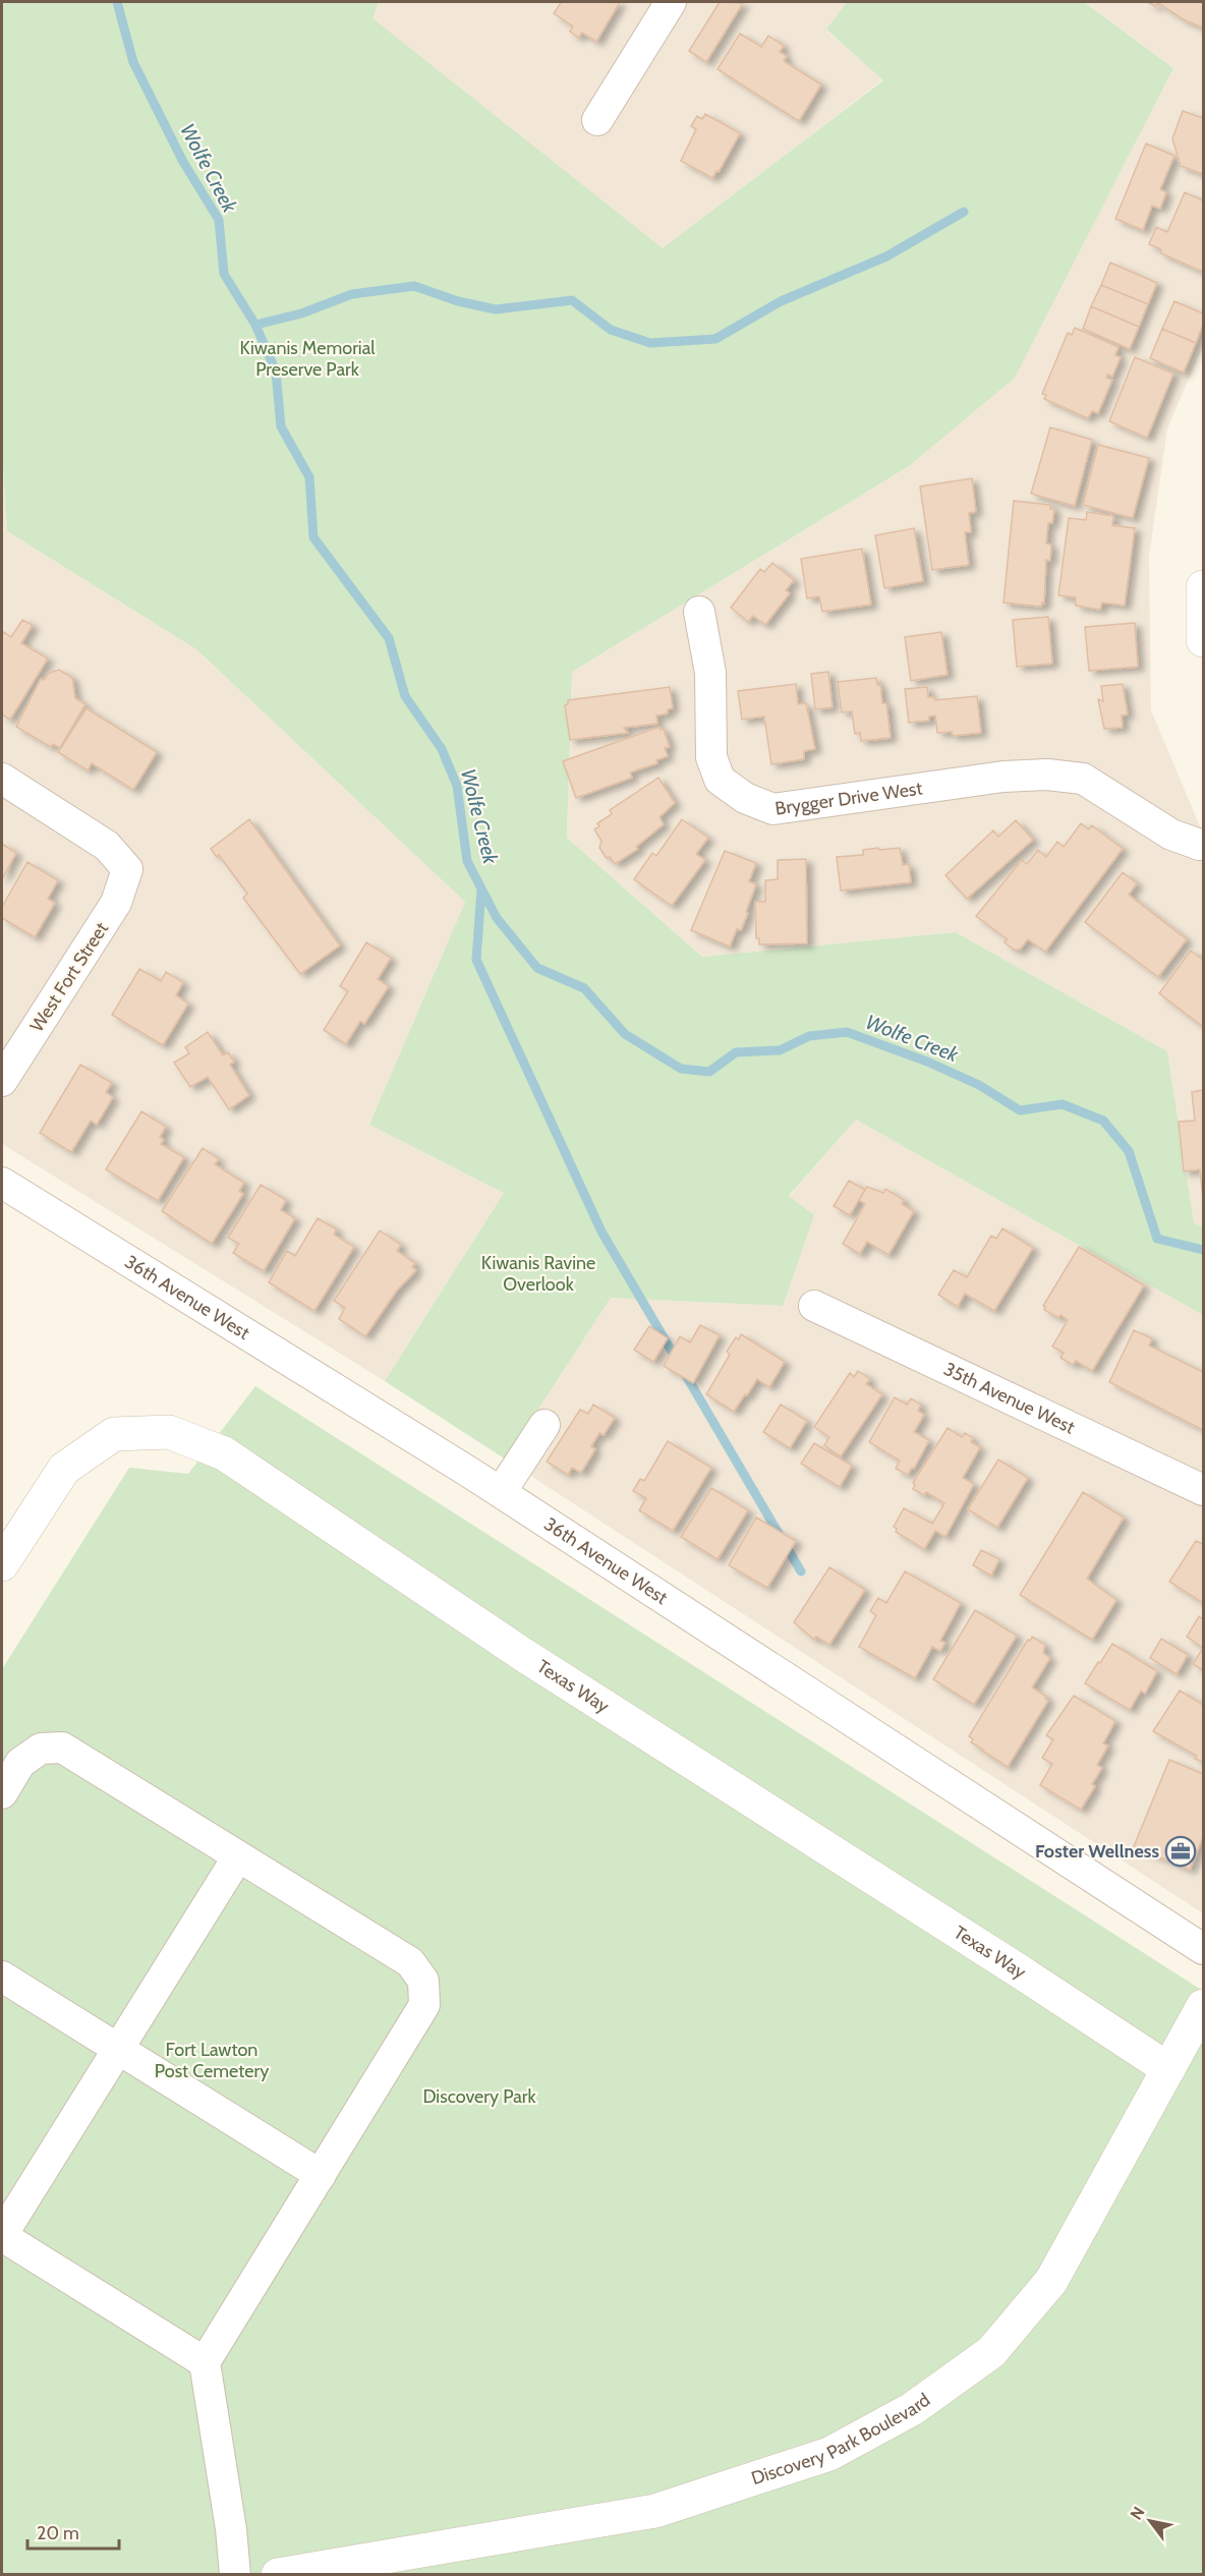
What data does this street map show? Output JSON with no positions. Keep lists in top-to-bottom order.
{
  "streets": {
    "street": [
      "Brygger Drive West",
      "West Fort Street",
      "36th Avenue West",
      "35th Avenue West",
      "Texas Way",
      "Discovery Park Boulevard"
    ]
  },
  "crossings": [
    ["Texas Way", "Discovery Park Boulevard"]
  ],
  "water": ["Wolfe Creek"],
  "parks": [
    "Kiwanis Memorial Preserve Park",
    "Kiwanis Ravine Overlook",
    "Fort Lawton Post Cemetery",
    "Discovery Park"
  ],
  "places": {
    "office": ["Foster Wellness"]
  },
  "scale_bar": "20 m",
  "north": "top left"
}
